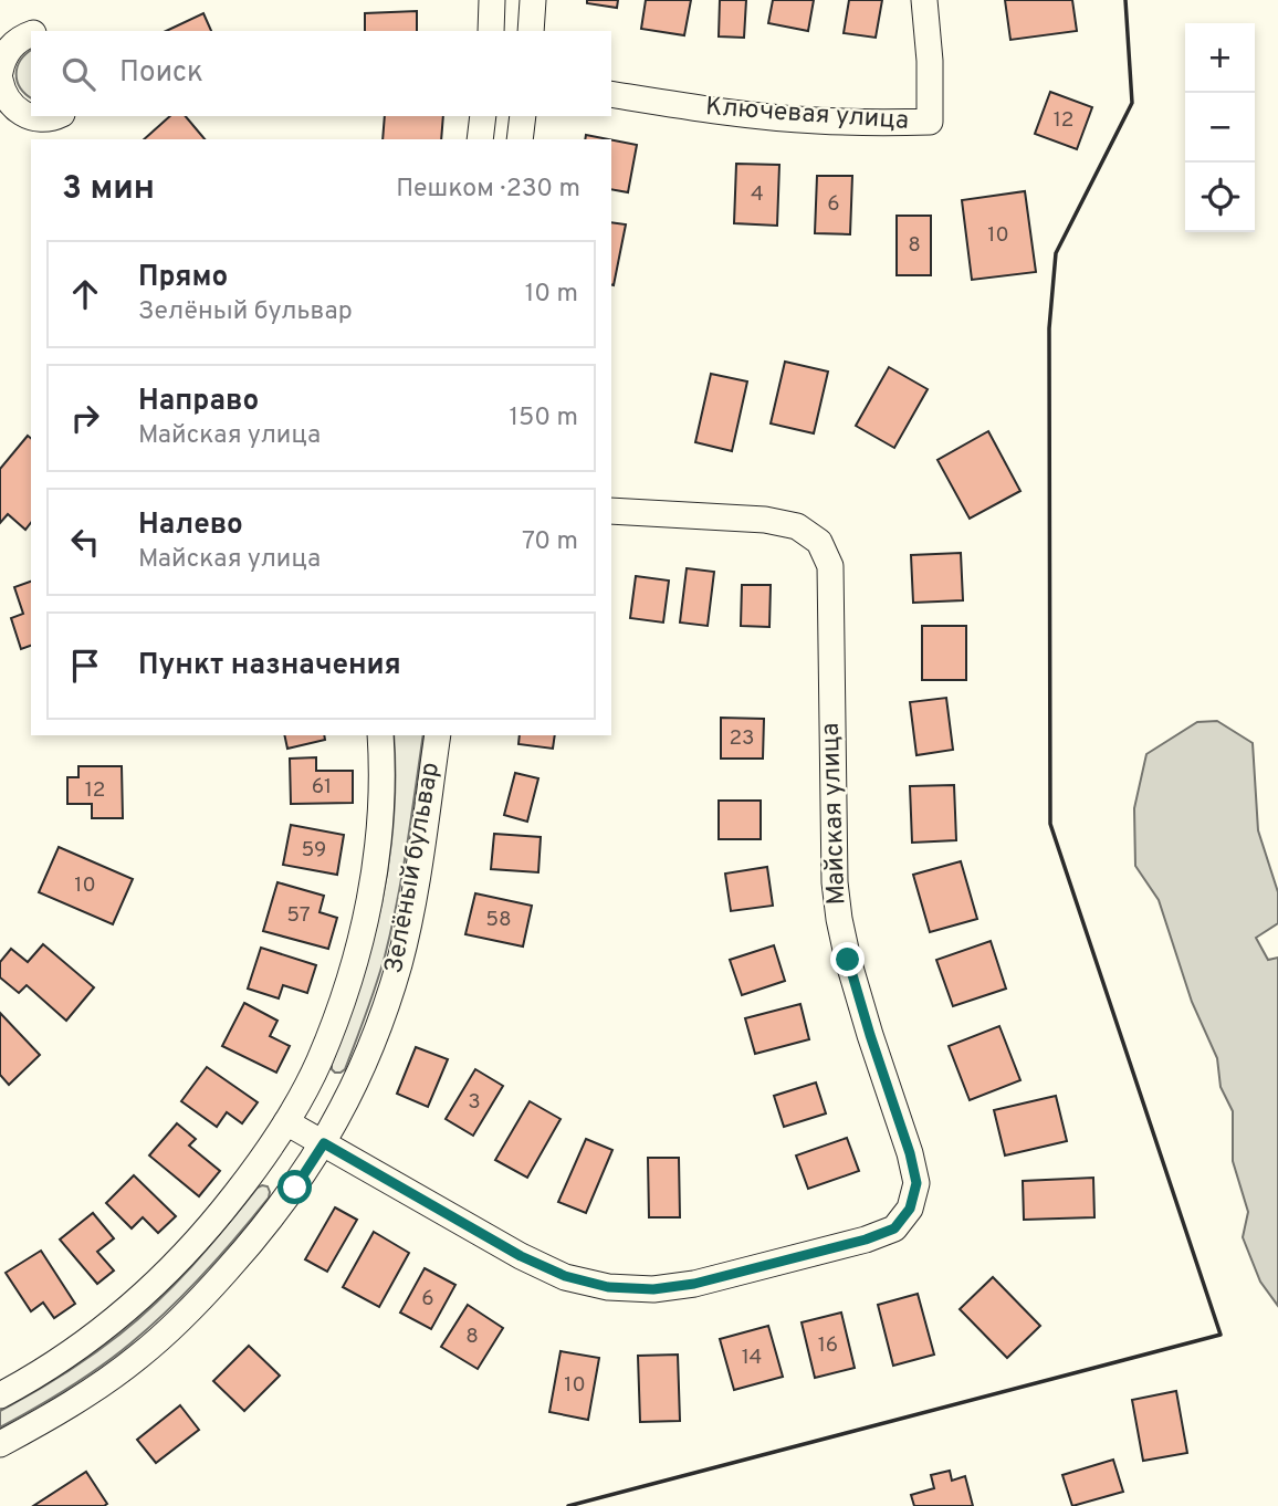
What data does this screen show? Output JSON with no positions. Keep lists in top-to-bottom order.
{
  "streets": {
    "street": ["Ключевая улица", "Майская улица", "Зелёный бульвар"]
  },
  "crossings": [
    ["Майская улица", "Зелёный бульвар"]
  ],
  "house_numbers": [
    "12",
    "4",
    "6",
    "10",
    "8",
    "23",
    "61",
    "12",
    "59",
    "10",
    "57",
    "58",
    "3",
    "6",
    "8",
    "16",
    "14",
    "10"
  ],
  "page": {
    "map_buttons": ["+", "−"],
    "search": "Поиск",
    "heading": ["3 мин", "Пешком · 230 m"],
    "list": [
      ["Прямо", "Зелёный бульвар", "10 m"],
      ["Направо", "Майская улица", "150 m"],
      ["Налево", "Майская улица", "70 m"],
      "Пункт назначения"
    ]
  }
}
